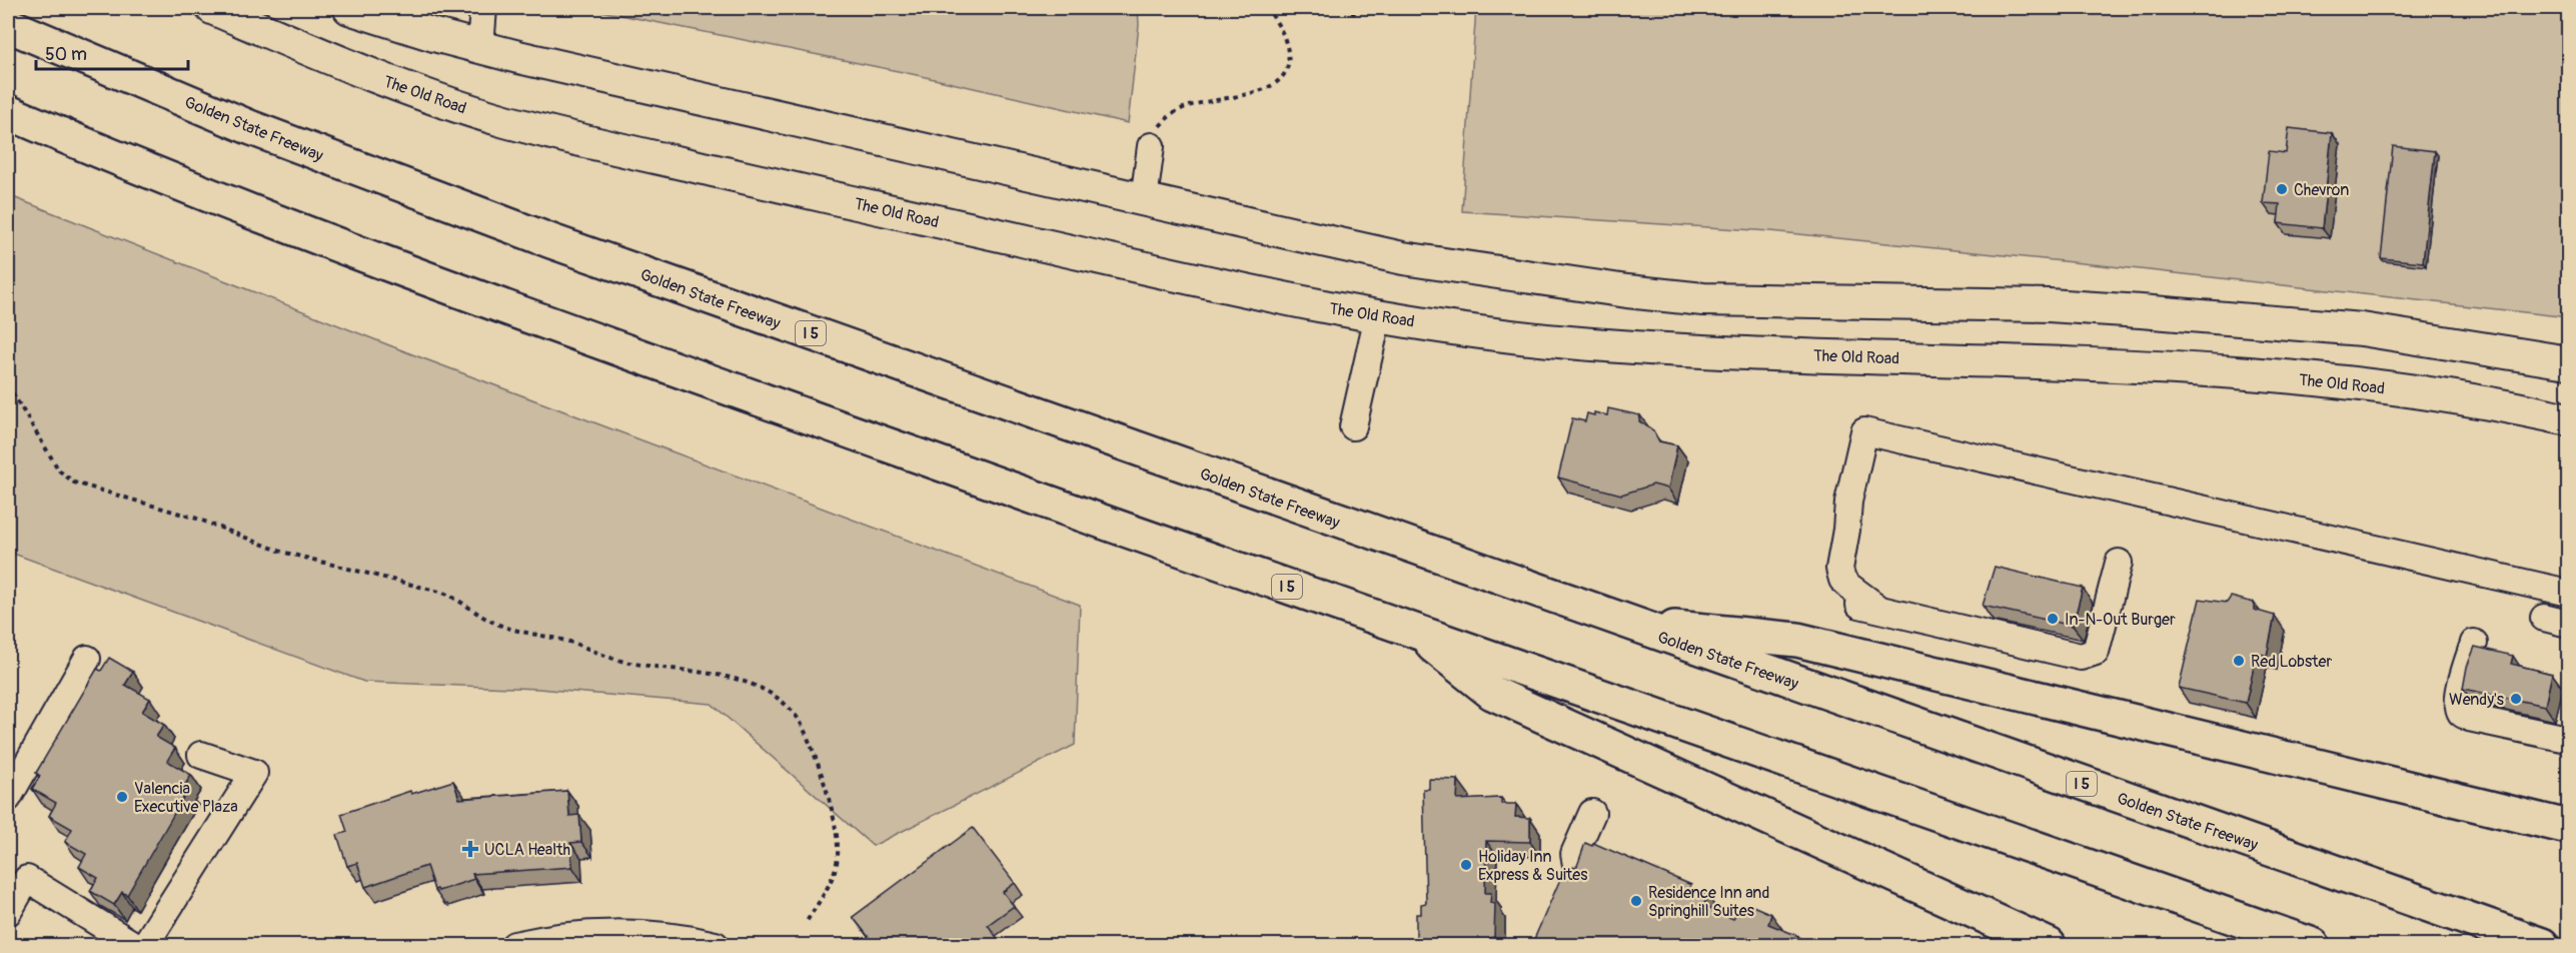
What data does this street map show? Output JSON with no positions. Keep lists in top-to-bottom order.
{
  "streets": {
    "highway": ["Golden State Freeway", "I 5"],
    "main road": ["The Old Road"]
  },
  "crossings": [
    ["Golden State Freeway", "I 5"]
  ],
  "places": {
    "other": [
      "Chevron",
      "In-N-Out Burger",
      "Red Lobster",
      "Wendy's",
      "Valencia Executive Plaza",
      "Holiday Inn Express & Suites",
      "Residence Inn and Springhill Suites"
    ],
    "health": ["UCLA Health"]
  },
  "scale_bar": "50 m"
}
